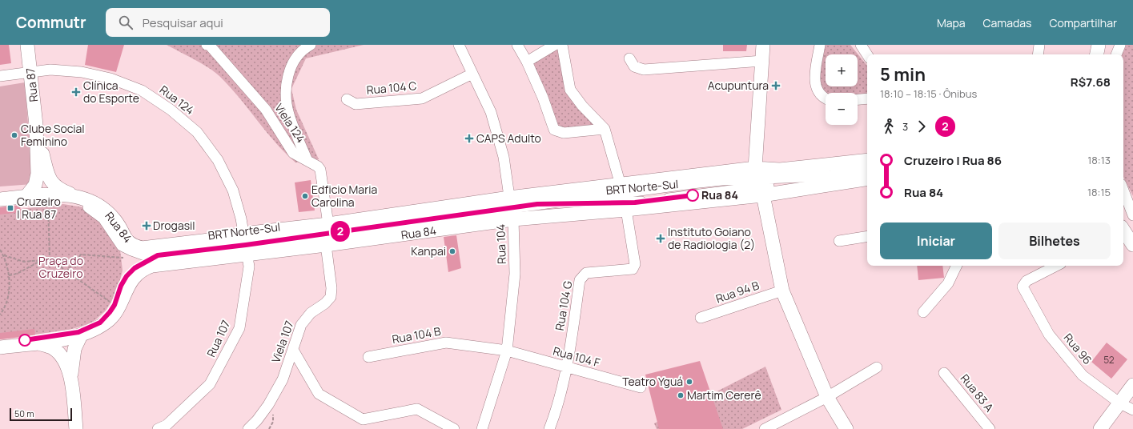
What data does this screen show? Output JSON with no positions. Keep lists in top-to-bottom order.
{
  "streets": {
    "main road": ["Rua 87", "Rua 84"],
    "street": [
      "Rua 104 C",
      "Rua 124",
      "Viela 124",
      "BRT Norte-Sul",
      "Rua 104",
      "Rua 94 B",
      "Rua 104 G",
      "Rua 104 B",
      "Rua 107",
      "Viela 107",
      "Rua 96",
      "Rua 104 F",
      "Rua 83 A"
    ]
  },
  "crossings": [
    ["Rua 87", "Rua 124"],
    ["Rua 87", "Rua 84"],
    ["Rua 104 C", "Rua 104"],
    ["Rua 124", "BRT Norte-Sul"],
    ["Rua 124", "Rua 84"],
    ["Rua 124", "Rua 107"],
    ["Viela 124", "Rua 84"],
    ["BRT Norte-Sul", "Rua 84"],
    ["BRT Norte-Sul", "Rua 104"],
    ["BRT Norte-Sul", "Rua 107"],
    ["Rua 84", "Rua 104"],
    ["Rua 84", "Rua 104 G"],
    ["Rua 84", "Rua 107"],
    ["Rua 84", "Viela 107"],
    ["Rua 104", "Rua 104 B"],
    ["Rua 104", "Rua 104 F"],
    ["Rua 104 G", "Rua 104 F"],
    ["Rua 104 B", "Rua 104 F"]
  ],
  "parks": ["Praça do Cruzeiro"],
  "places": {
    "health": [
      "Acupuntura",
      "Clínica do Esporte",
      "CAPS Adulto",
      "Drogasil",
      "Instituto Goiano de Radiologia (2)"
    ],
    "other": [
      "Clube Social Feminino",
      "Rua 84",
      "Edficio Maria Carolina",
      "Kanpai",
      "Teatro Yguá",
      "Martim Cererê"
    ],
    "transit": ["Cruzeiro | Rua 87"]
  },
  "lines": ["bus line 2"],
  "house_numbers": ["52"],
  "scale_bar": "50 m",
  "page": {
    "header": "Commutr",
    "search": "Pesquisar aqui",
    "nav": ["Mapa", "Camadas", "Compartilhar"],
    "on_map": "2",
    "map_buttons": ["+", "−"],
    "heading": ["5 min", "18:10 – 18:15 · Ônibus", "R$7.68"],
    "legs": ["3", "2"],
    "list": [
      {
        "name": "Cruzeiro | Rua 86",
        "value": "18:13"
      },
      {
        "name": "Rua 84",
        "value": "18:15"
      }
    ],
    "buttons": ["Iniciar", "Bilhetes"],
    "scale": "50 m"
  }
}
